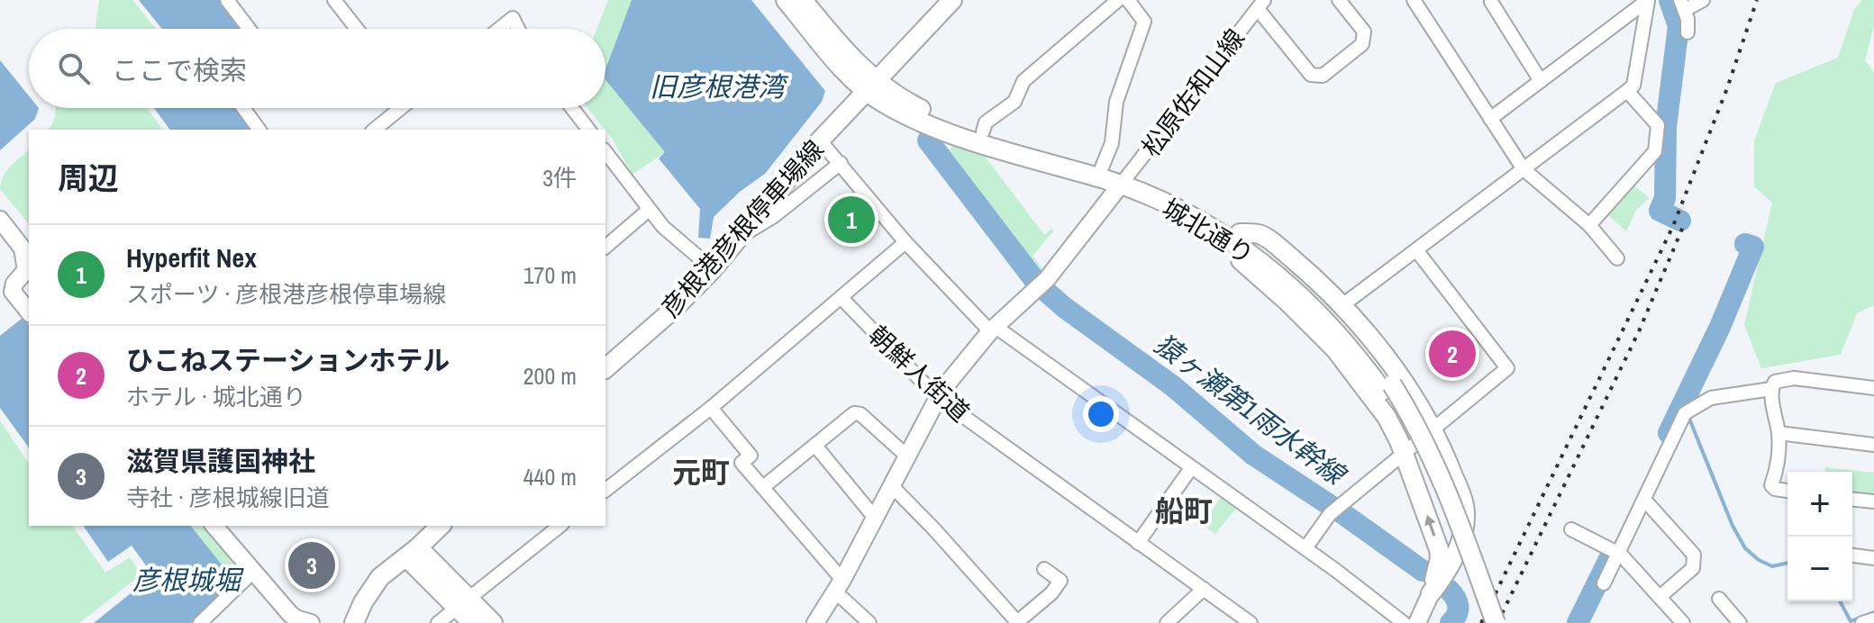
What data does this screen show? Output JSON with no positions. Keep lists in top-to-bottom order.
{
  "streets": {
    "main road": ["彦根港彦根停車場線", "城北通り"],
    "street": ["松原佐和山線", "朝鮮人街道"]
  },
  "crossings": [
    ["松原佐和山線", "城北通り"],
    ["彦根港彦根停車場線", "城北通り"]
  ],
  "districts": ["元町", "船町"],
  "water": ["旧彦根港湾", "猿ヶ瀬第1雨水幹線", "彦根城堀"],
  "page": {
    "search": "ここで検索",
    "heading": ["周辺", "3件"],
    "pins": ["1", "2", "3"],
    "list": [
      {
        "mark": "1",
        "name": "Hyperfit Nex",
        "note": "スポーツ · 彦根港彦根停車場線",
        "value": "170 m"
      },
      {
        "mark": "2",
        "name": "ひこねステーションホテル",
        "note": "ホテル · 城北通り",
        "value": "200 m"
      },
      {
        "mark": "3",
        "name": "滋賀県護国神社",
        "note": "寺社 · 彦根城線旧道",
        "value": "440 m"
      }
    ],
    "map_buttons": ["+", "−"]
  }
}
